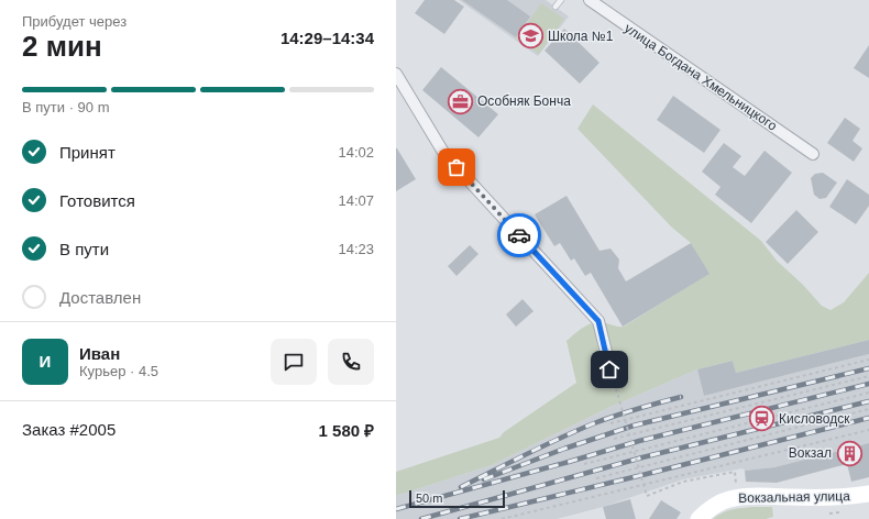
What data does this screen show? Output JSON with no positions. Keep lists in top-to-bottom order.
{
  "streets": {
    "main road": ["Вокзальная улица"],
    "street": ["улица Богдана Хмельницкого"]
  },
  "places": {
    "school or university": ["Школа №1"],
    "office": ["Особняк Бонча"],
    "station": ["Кисловодск"],
    "building": ["Вокзал"]
  },
  "scale_bar": "50 m",
  "page": {
    "heading": ["2 мин", "Прибудет через", "14:29–14:34"],
    "panel": [
      "Иван",
      "Курьер · 4.5",
      "Заказ #2005",
      "1 580 ₽"
    ],
    "bar": "В пути · 90 m",
    "list": [
      ["Принят", "14:02"],
      ["Готовится", "14:07"],
      ["В пути", "14:23"],
      "Доставлен"
    ],
    "round": "И",
    "scale": "50 m"
  }
}
